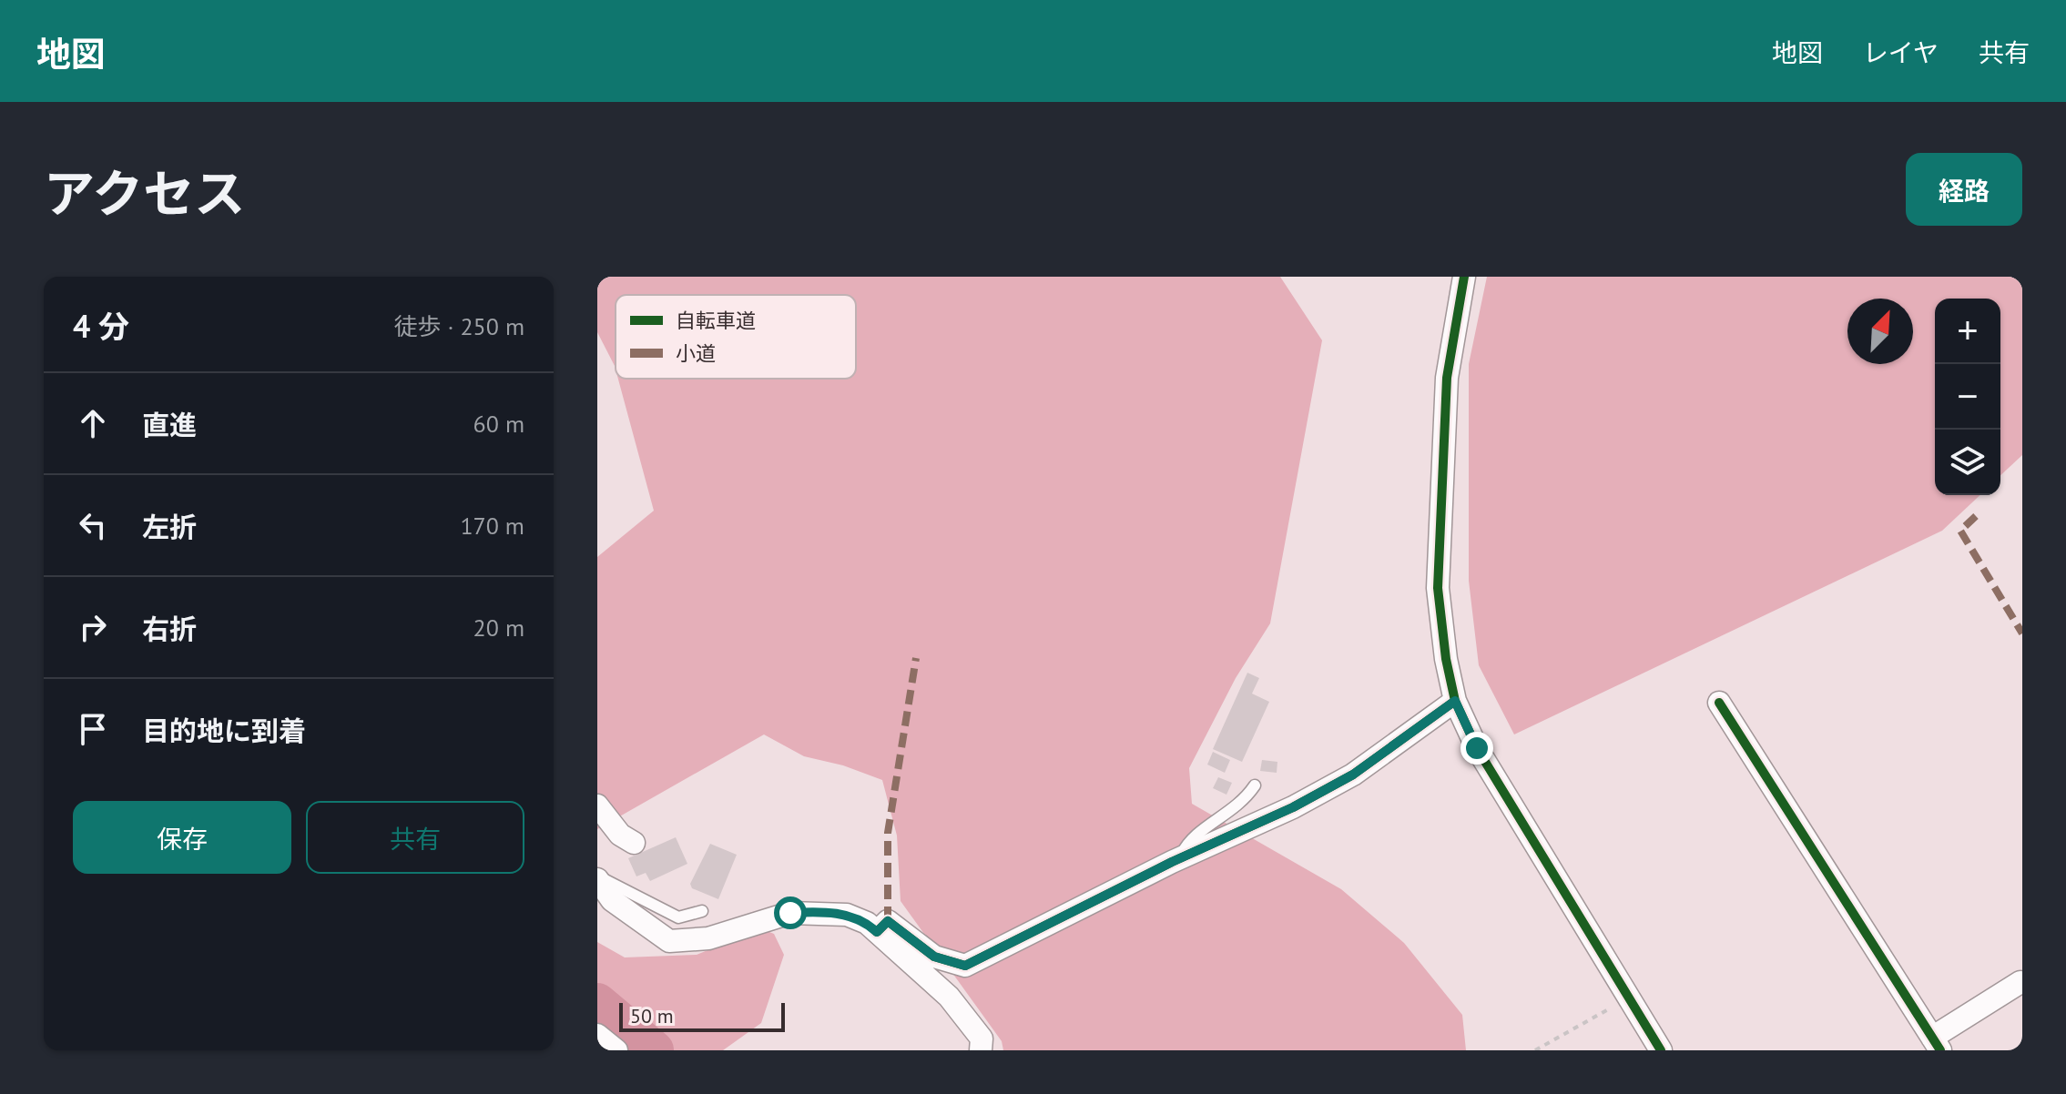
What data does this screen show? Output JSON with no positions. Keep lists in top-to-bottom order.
{
  "legend": ["自転車道", "小道"],
  "scale_bar": "50 m",
  "north": "top right",
  "page": {
    "header": "地図",
    "nav": ["地図", "レイヤ", "共有"],
    "title": "アクセス",
    "buttons": [
      "経路",
      ["保存", "共有"]
    ],
    "heading": ["4 分", "徒歩 · 250 m"],
    "map_buttons": ["+", "−"],
    "list": [
      ["直進", "60 m"],
      ["左折", "170 m"],
      ["右折", "20 m"],
      "目的地に到着"
    ],
    "scale": "50 m"
  }
}
